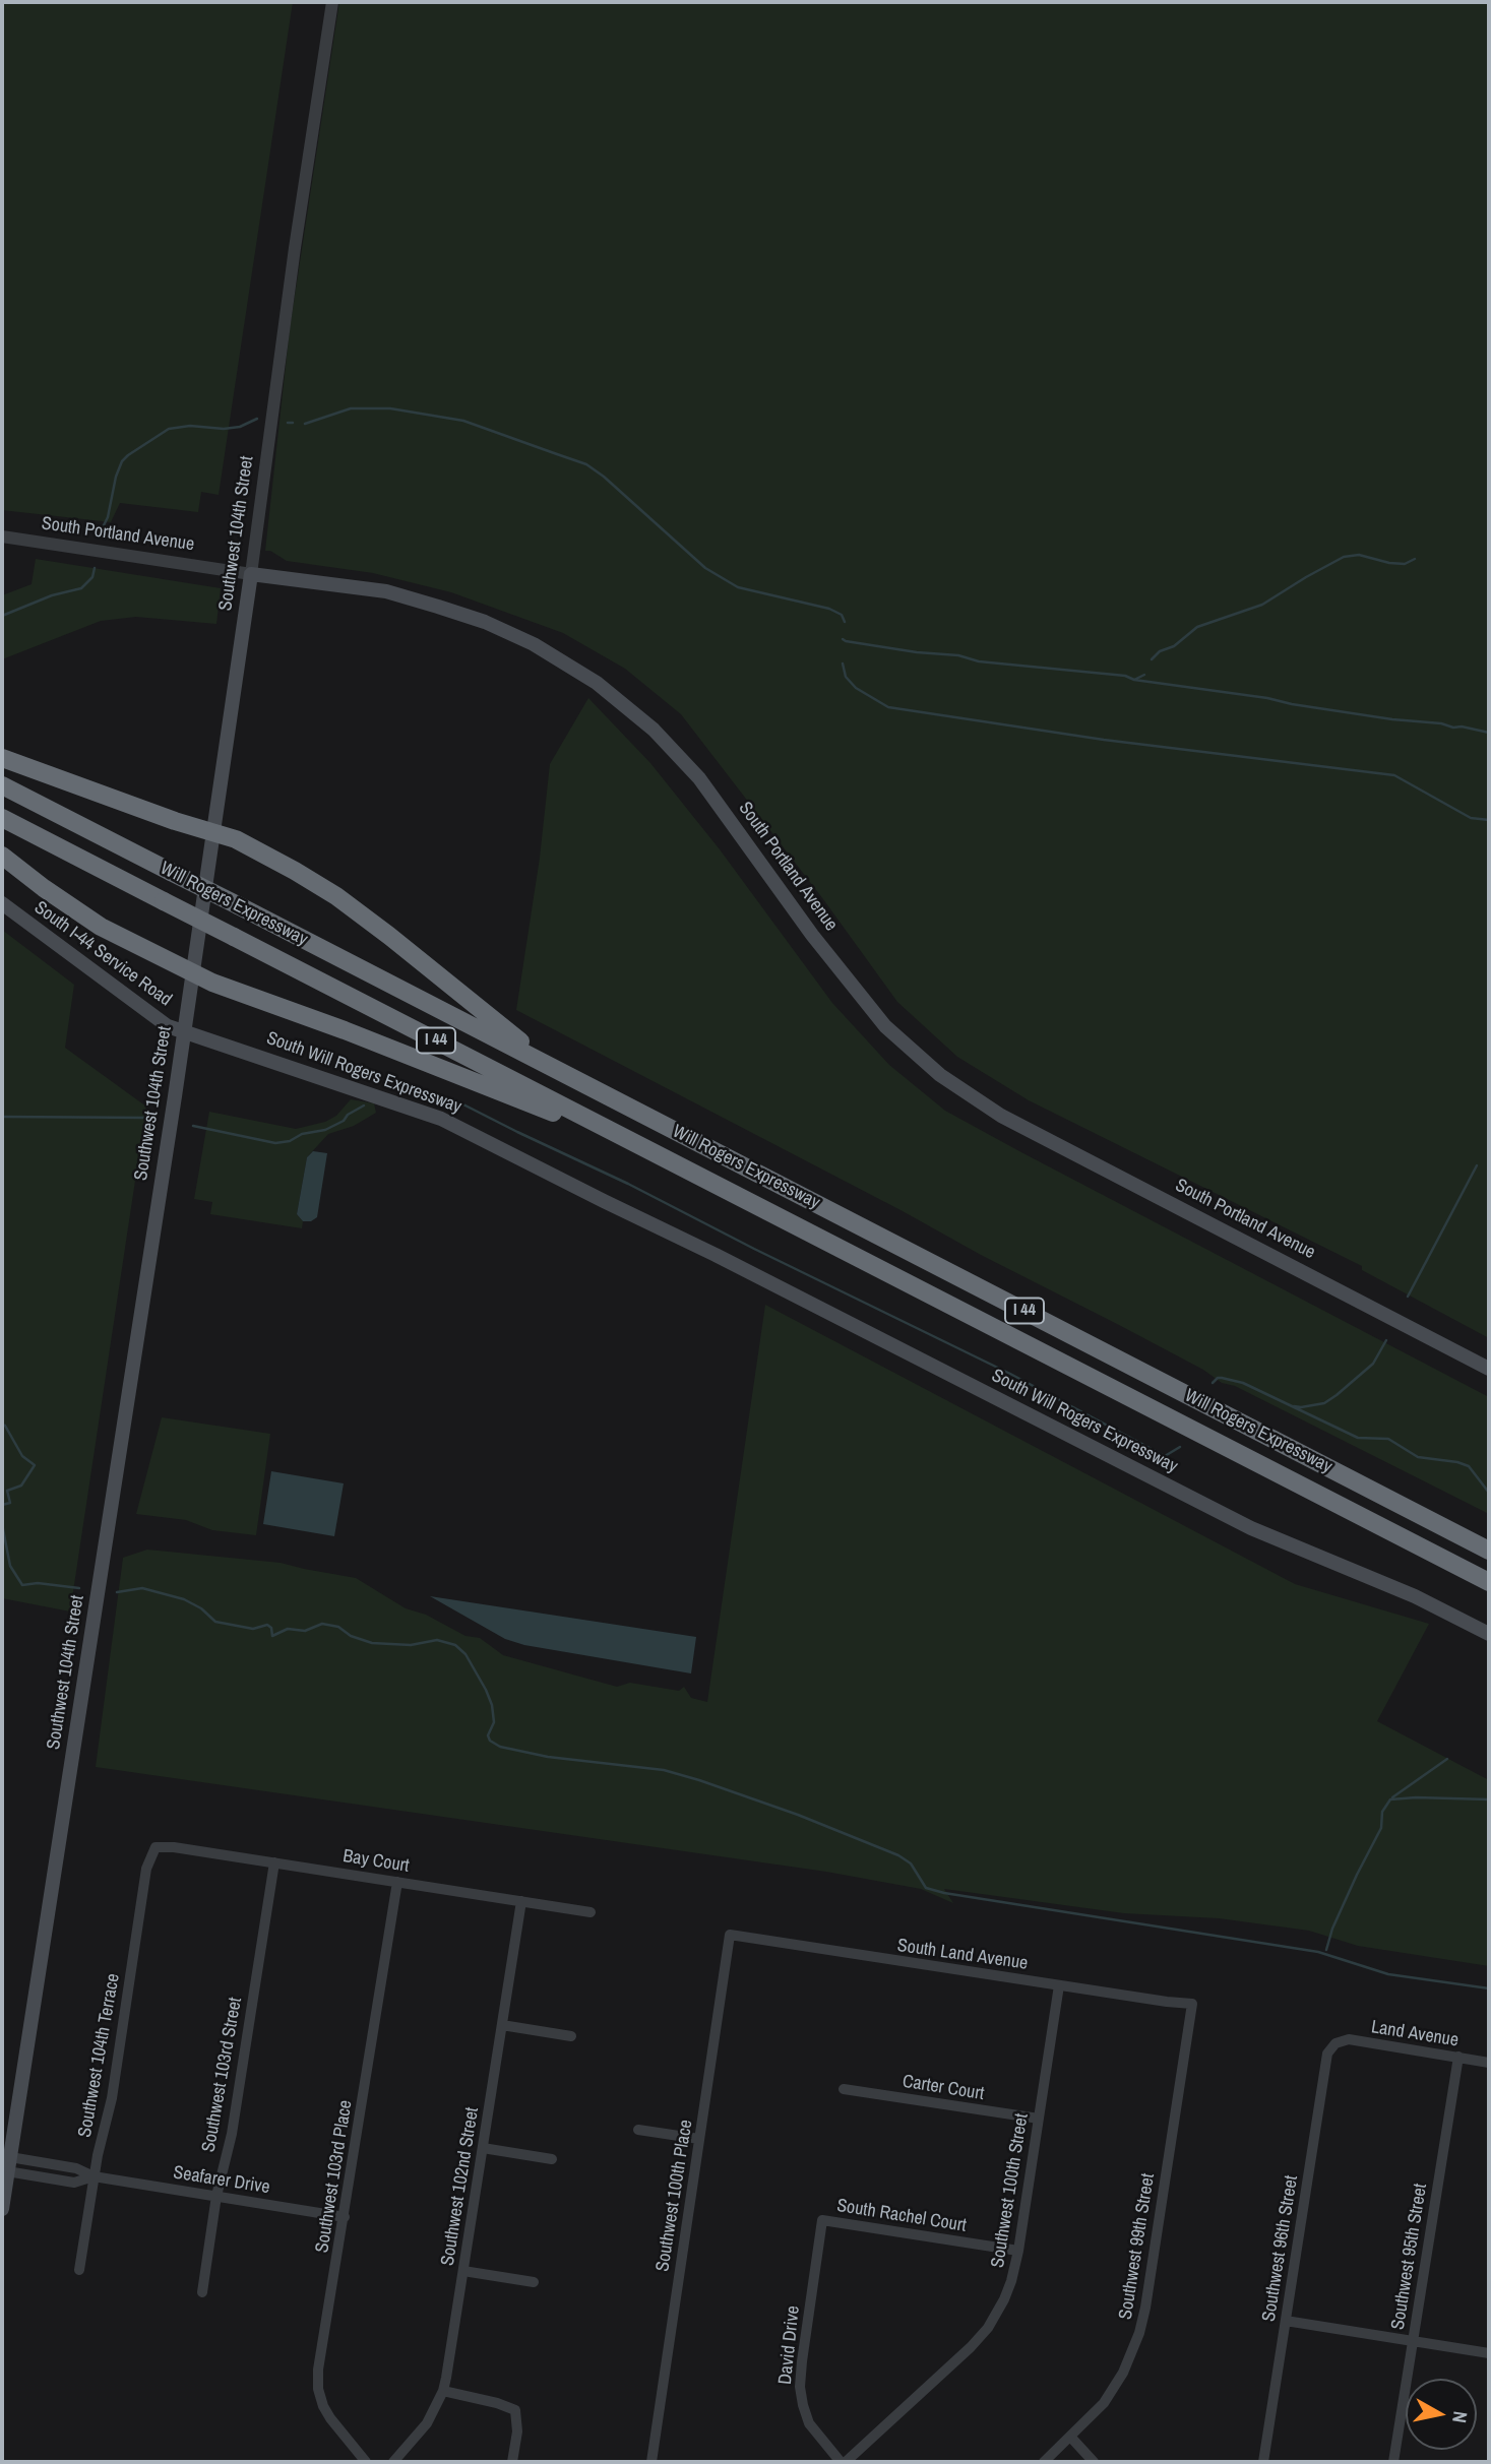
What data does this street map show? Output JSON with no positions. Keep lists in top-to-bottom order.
{
  "streets": {
    "highway": ["Will Rogers Expressway", "I 44"],
    "main road": [
      "Southwest 104th Street",
      "South Portland Avenue",
      "South I-44 Service Road",
      "South Will Rogers Expressway"
    ],
    "street": [
      "Bay Court",
      "South Land Avenue",
      "Land Avenue",
      "Southwest 104th Terrace",
      "Southwest 103rd Street",
      "Carter Court",
      "Southwest 103rd Place",
      "Seafarer Drive",
      "Southwest 102nd Street",
      "Southwest 100th Street",
      "Southwest 100th Place",
      "South Rachel Court",
      "Southwest 99th Street",
      "Southwest 96th Street",
      "Southwest 95th Street",
      "David Drive"
    ]
  },
  "crossings": [
    ["Southwest 104th Street", "South Portland Avenue"],
    ["Southwest 104th Street", "South I-44 Service Road"],
    ["Southwest 104th Street", "South Will Rogers Expressway"],
    ["Southwest 104th Street", "Seafarer Drive"],
    ["South I-44 Service Road", "South Will Rogers Expressway"],
    ["Bay Court", "Southwest 104th Terrace"],
    ["Bay Court", "Southwest 103rd Street"],
    ["Bay Court", "Southwest 103rd Place"],
    ["Bay Court", "Southwest 102nd Street"],
    ["South Land Avenue", "Southwest 100th Street"],
    ["South Land Avenue", "Southwest 100th Place"],
    ["South Land Avenue", "Southwest 99th Street"],
    ["Land Avenue", "Southwest 96th Street"],
    ["Land Avenue", "Southwest 95th Street"],
    ["Southwest 104th Terrace", "Seafarer Drive"],
    ["Southwest 103rd Street", "Seafarer Drive"],
    ["Carter Court", "Southwest 100th Street"],
    ["Southwest 103rd Place", "Seafarer Drive"],
    ["Southwest 100th Street", "South Rachel Court"],
    ["Southwest 100th Street", "David Drive"],
    ["South Rachel Court", "David Drive"]
  ],
  "north": "right"
}
